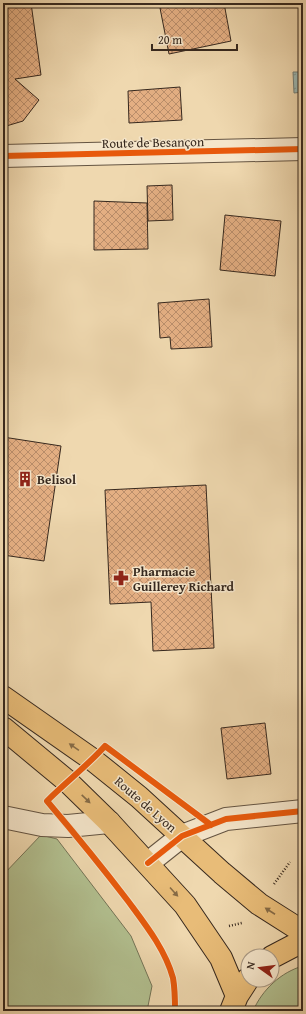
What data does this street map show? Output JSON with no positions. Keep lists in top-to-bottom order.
{
  "streets": {
    "main road": ["Route de Lyon"],
    "street": ["Route de Besançon"]
  },
  "places": {
    "building": ["Belisol"],
    "pharmacy": ["Pharmacie Guillerey Richard"]
  },
  "scale_bar": "20 m",
  "north": "left"
}
